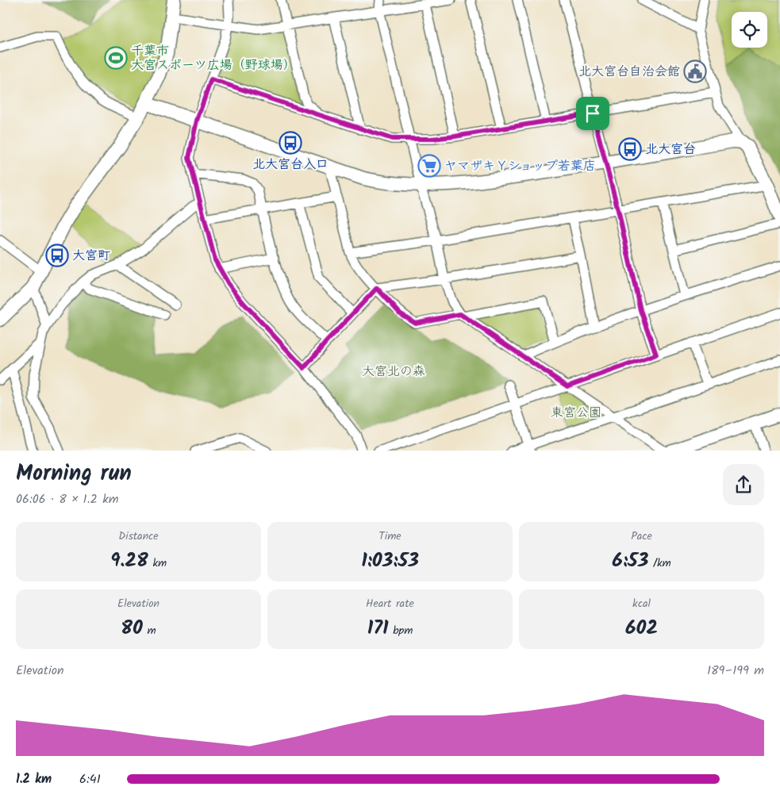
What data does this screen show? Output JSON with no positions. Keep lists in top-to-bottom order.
{
  "parks": ["大宮北の森", "東宮公園"],
  "places": {
    "sports": ["千葉市 大宮スポーツ広場（野球場）"],
    "public building": ["北大宮台自治会館"],
    "bus stop": ["北大宮台入口", "北大宮台", "大宮町"],
    "supermarket": ["ヤマザキＹショップ若葉店"]
  },
  "page": {
    "heading": ["Morning run", "06:06 · 8 × 1.2 km"],
    "stats": [
      ["Distance", "9.28 km"],
      ["Time", "1:03:53"],
      ["Pace", "6:53 /km"],
      ["Elevation", "80 m"],
      ["Heart rate", "171 bpm"],
      ["kcal", "602"]
    ],
    "chart": ["Elevation", "189–199 m"],
    "list": [
      {
        "name": "1.2 km",
        "note": "6:41"
      }
    ]
  }
}
